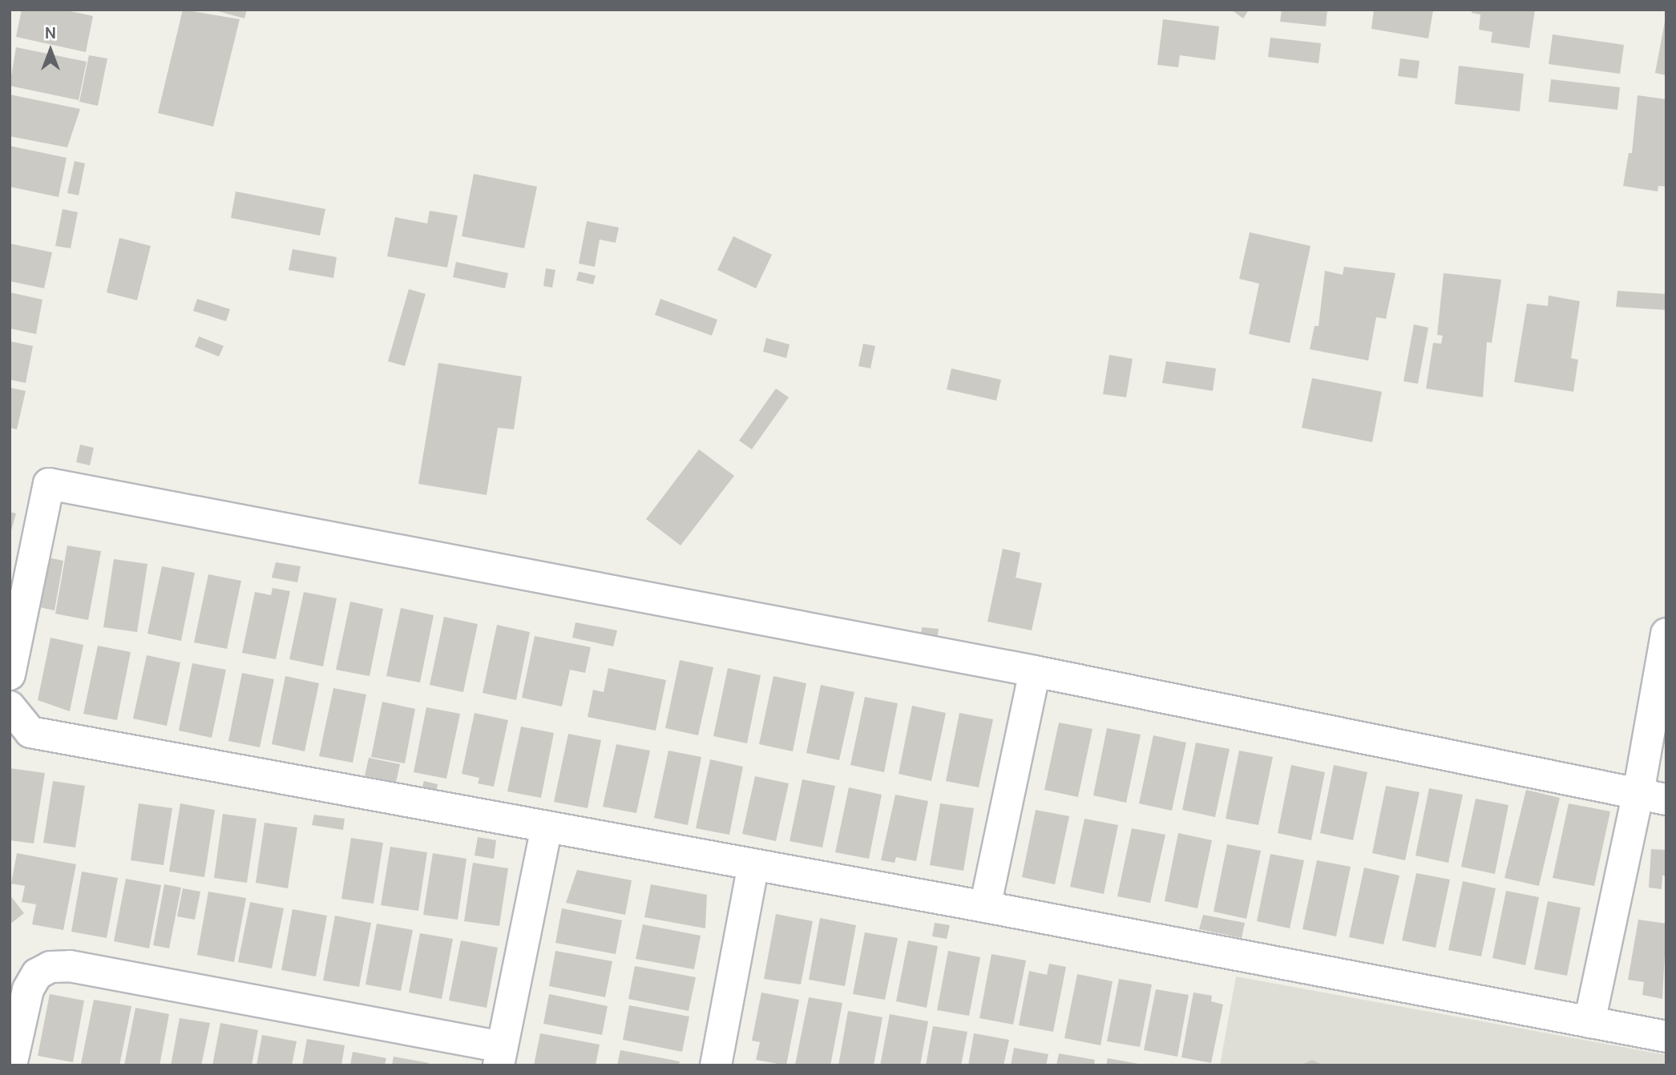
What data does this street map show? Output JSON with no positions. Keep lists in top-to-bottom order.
{
  "north": "top"
}
